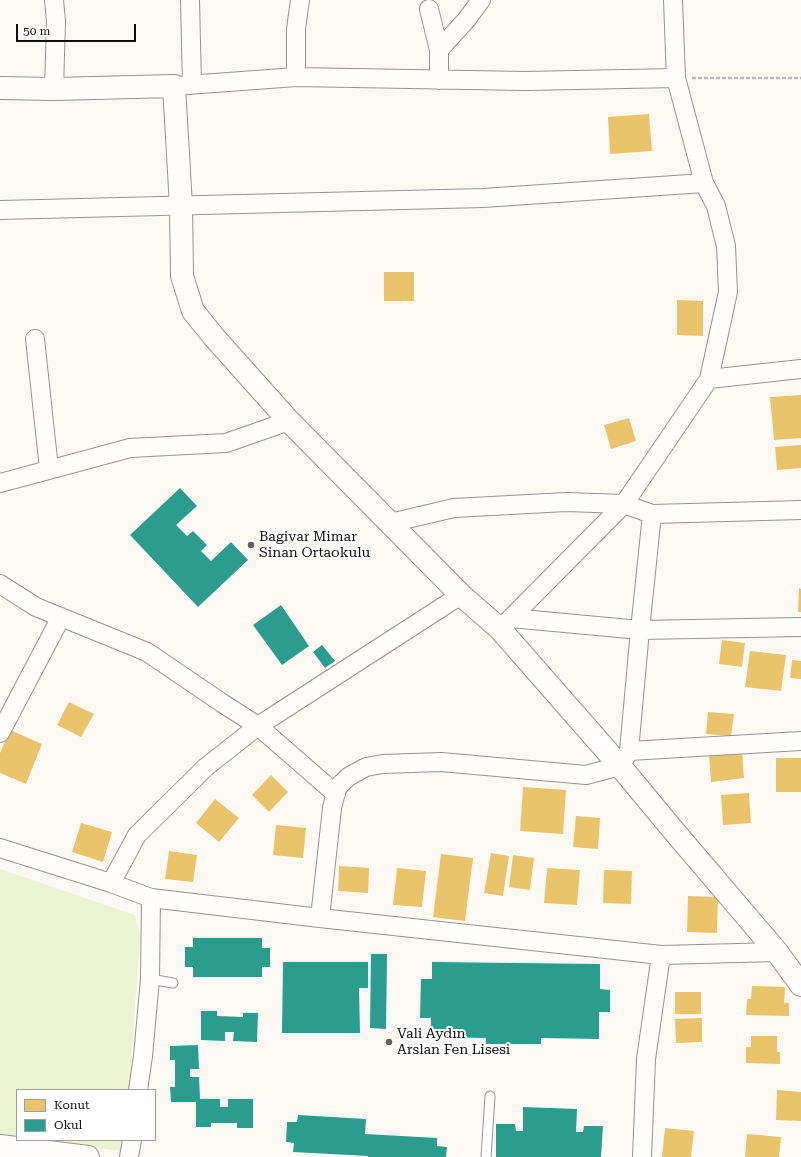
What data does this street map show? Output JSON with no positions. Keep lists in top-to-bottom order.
{
  "places": ["Bagivar Mimar Sinan Ortaokulu", "Vali Aydın Arslan Fen Lisesi"],
  "legend": ["Konut", "Okul"],
  "scale_bar": "50 m"
}
